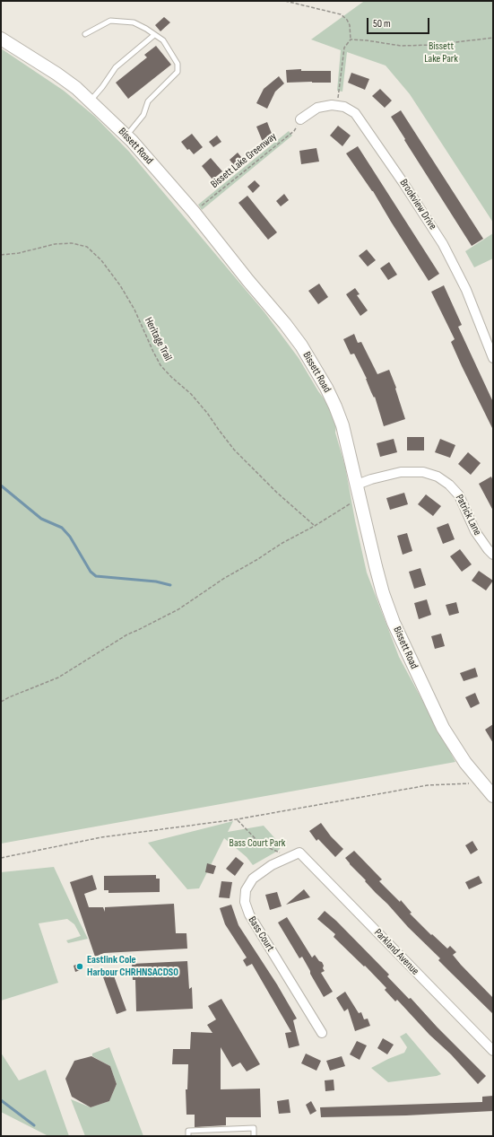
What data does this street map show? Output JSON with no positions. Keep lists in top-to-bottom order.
{
  "streets": {
    "main road": ["Bissett Road"],
    "street": [
      "Brookview Drive",
      "Patrick Lane",
      "Bass Court",
      "Parkland Avenue"
    ],
    "path": ["Bissett Lake Greenway", "Heritage Trail"]
  },
  "crossings": [
    ["Bissett Road", "Bissett Lake Greenway"],
    ["Bissett Road", "Patrick Lane"],
    ["Bass Court", "Parkland Avenue"]
  ],
  "parks": ["Bissett Lake Park", "Bass Court Park"],
  "places": ["Eastlink Cole Harbour CHRHNSACDS0"],
  "scale_bar": "50 m"
}
